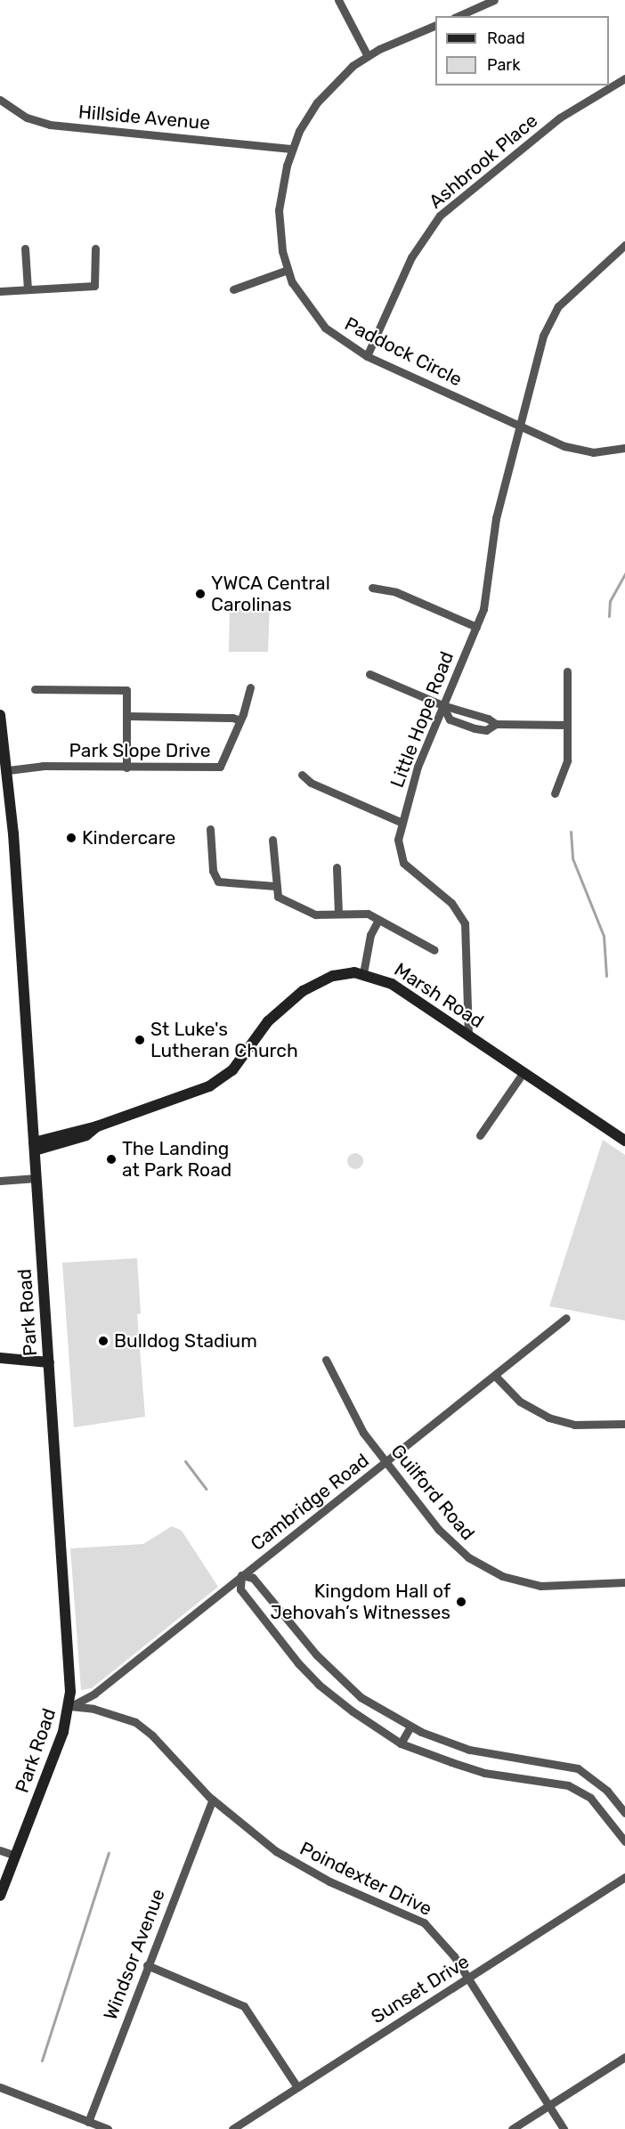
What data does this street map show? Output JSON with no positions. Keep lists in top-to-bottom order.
{
  "streets": {
    "main road": ["Marsh Road", "Park Road"],
    "street": [
      "Hillside Avenue",
      "Ashbrook Place",
      "Paddock Circle",
      "Little Hope Road",
      "Park Slope Drive",
      "Guilford Road",
      "Cambridge Road",
      "Poindexter Drive",
      "Windsor Avenue",
      "Sunset Drive"
    ]
  },
  "crossings": [
    ["Hillside Avenue", "Paddock Circle"],
    ["Ashbrook Place", "Paddock Circle"],
    ["Paddock Circle", "Little Hope Road"],
    ["Little Hope Road", "Marsh Road"],
    ["Park Slope Drive", "Park Road"],
    ["Marsh Road", "Park Road"],
    ["Park Road", "Cambridge Road"],
    ["Park Road", "Poindexter Drive"],
    ["Guilford Road", "Cambridge Road"],
    ["Cambridge Road", "Poindexter Drive"],
    ["Poindexter Drive", "Windsor Avenue"],
    ["Poindexter Drive", "Sunset Drive"]
  ],
  "places": [
    "YWCA Central Carolinas",
    "Kindercare",
    "St Luke's Lutheran Church",
    "The Landing at Park Road",
    "Bulldog Stadium",
    "Kingdom Hall of Jehovah’s Witnesses"
  ],
  "legend": ["Road", "Park"]
}
